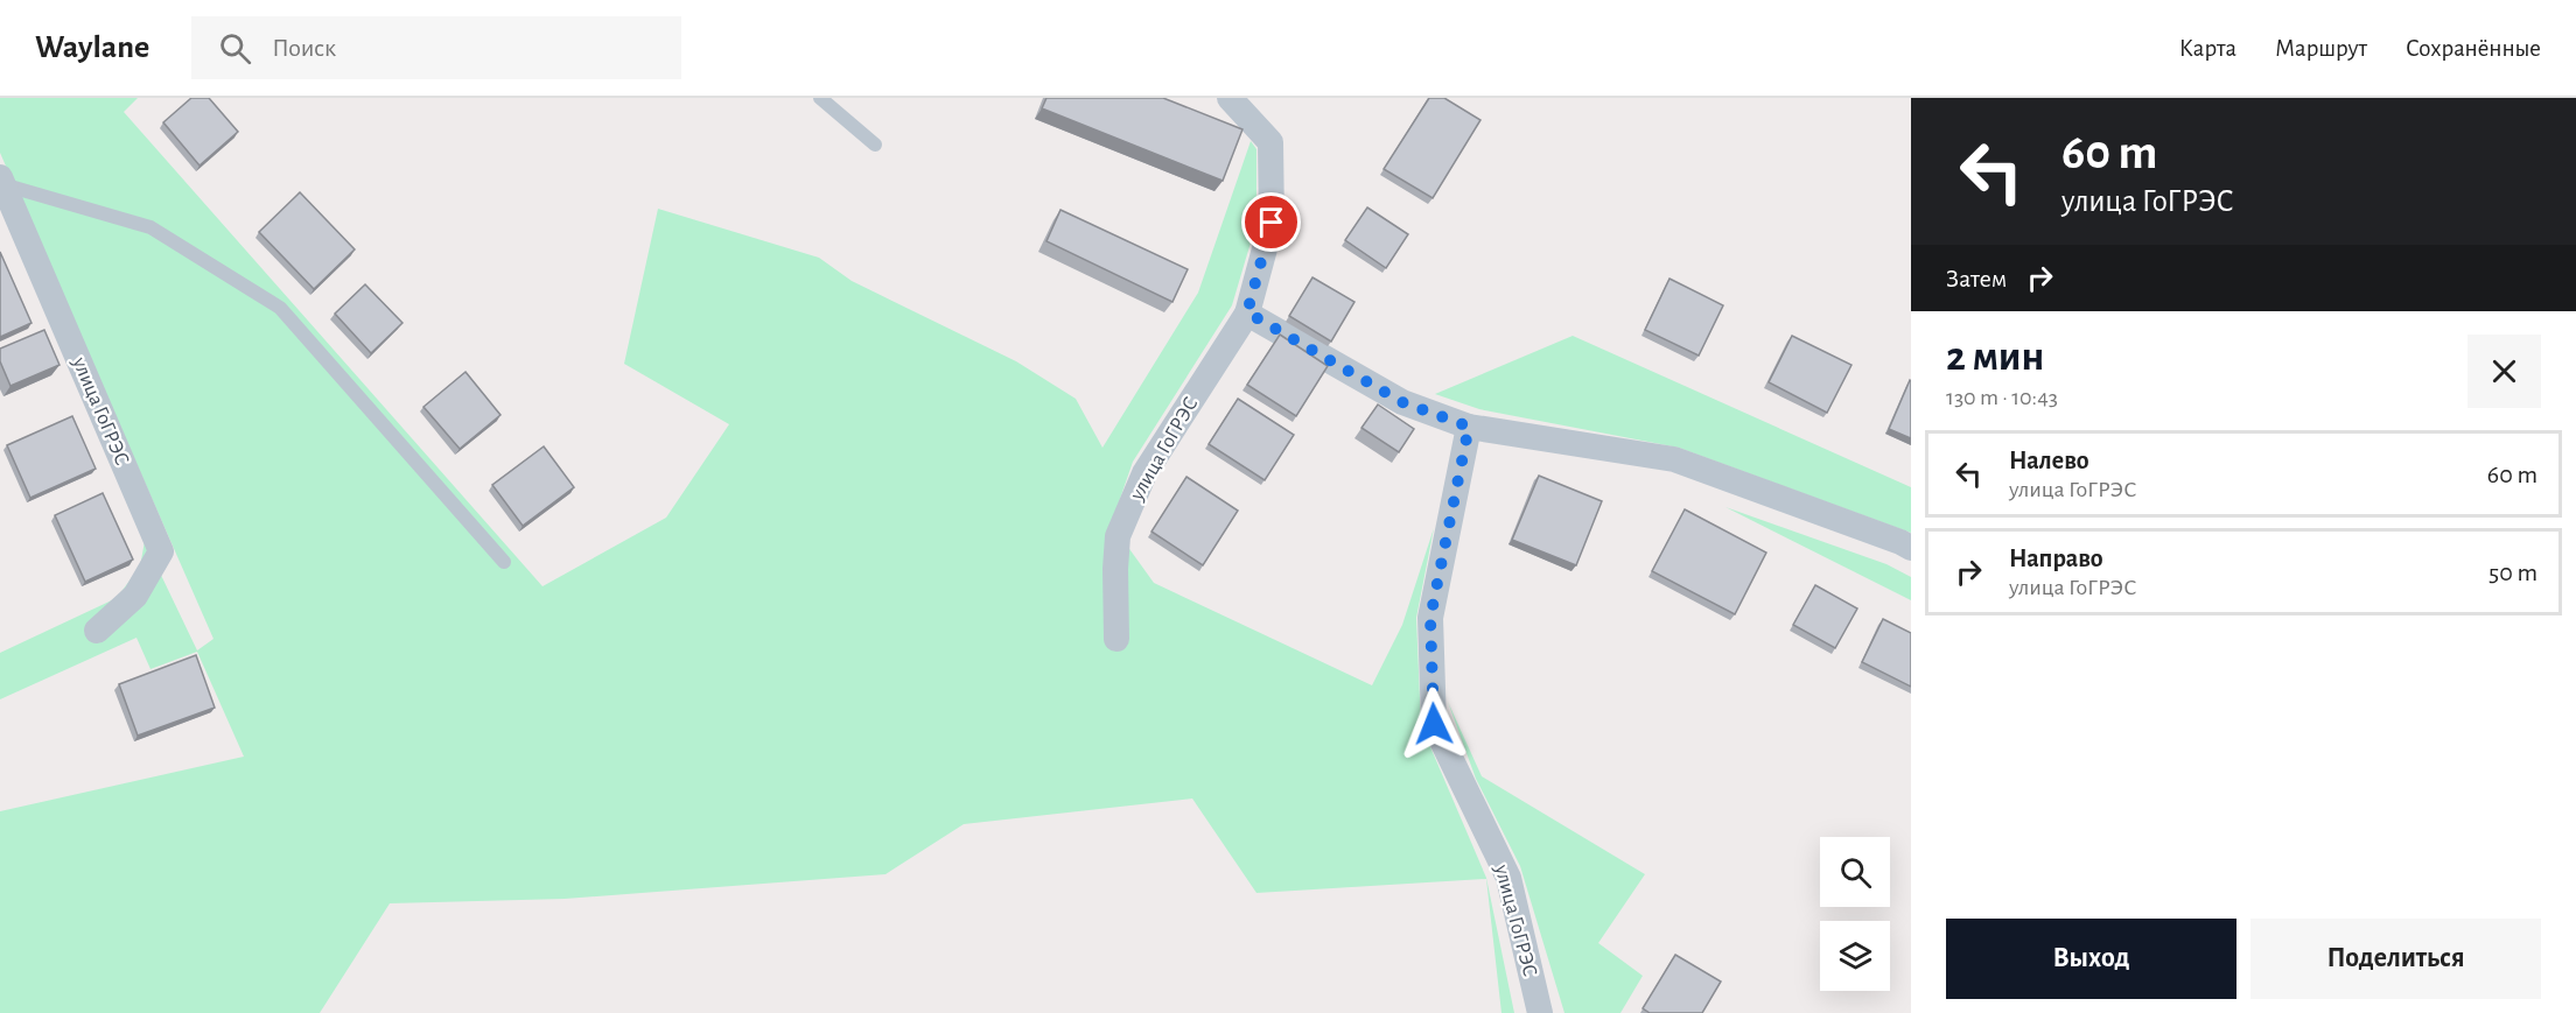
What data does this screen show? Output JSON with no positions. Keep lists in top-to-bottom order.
{
  "streets": {
    "street": ["улица ГоГРЭС"]
  },
  "page": {
    "header": "Waylane",
    "search": "Поиск",
    "nav": ["Карта", "Маршрут", "Сохранённые"],
    "turn": ["60 m", "улица ГоГРЭС"],
    "then": "Затем",
    "heading": ["2 мин", "130 m · 10:43"],
    "list": [
      {
        "name": "Налево",
        "note": "улица ГоГРЭС",
        "value": "60 m"
      },
      {
        "name": "Направо",
        "note": "улица ГоГРЭС",
        "value": "50 m"
      }
    ],
    "buttons": ["Выход", "Поделиться"]
  }
}
